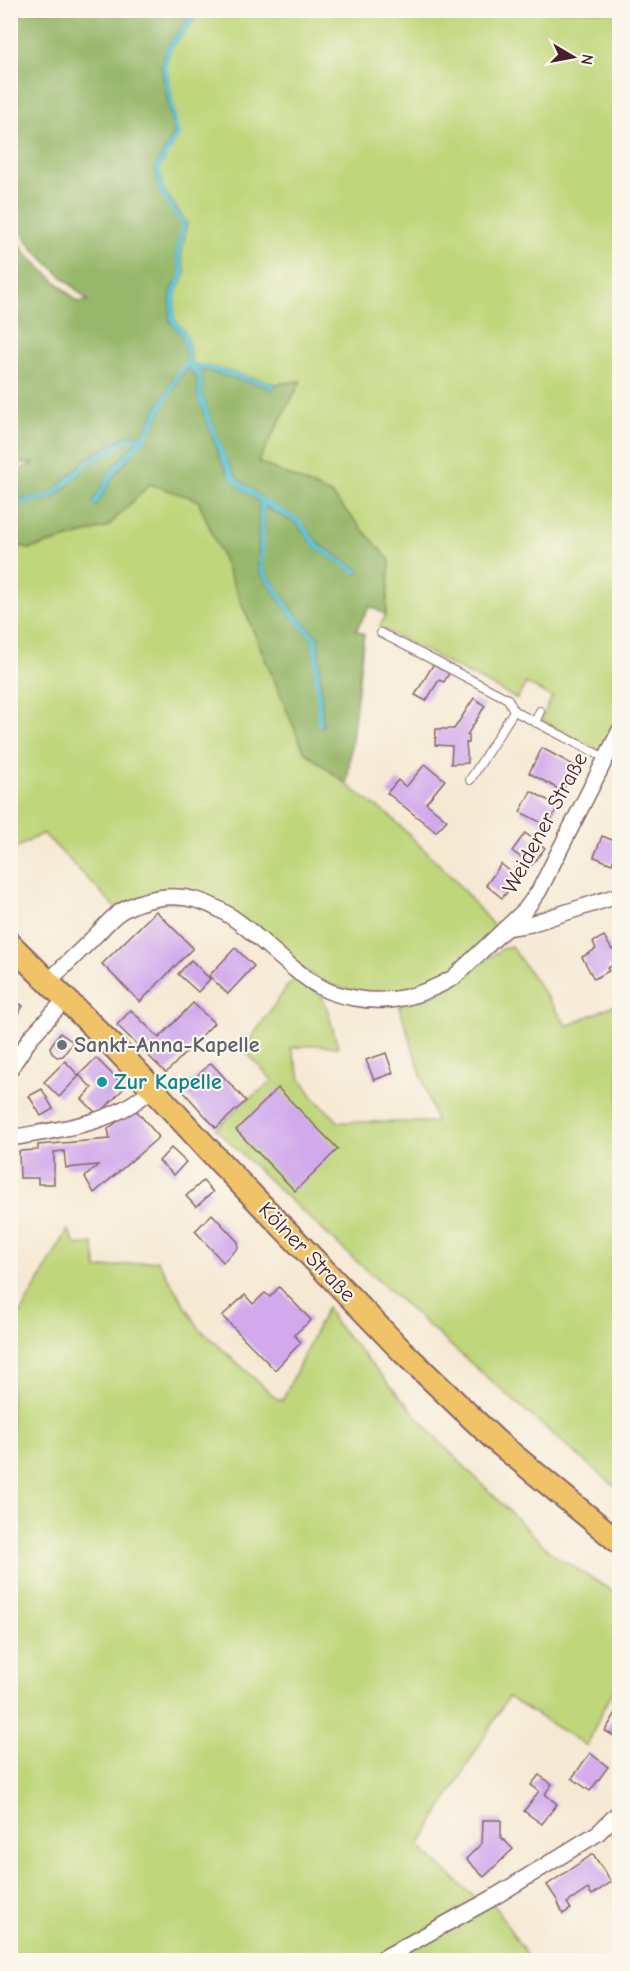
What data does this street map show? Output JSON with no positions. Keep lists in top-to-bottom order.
{
  "streets": {
    "main road": ["Kölner Straße"],
    "street": ["Weidener Straße"]
  },
  "crossings": [
    ["Weidener Straße", "Kölner Straße"]
  ],
  "places": ["Sankt-Anna-Kapelle", "Zur Kapelle"],
  "north": "right"
}
